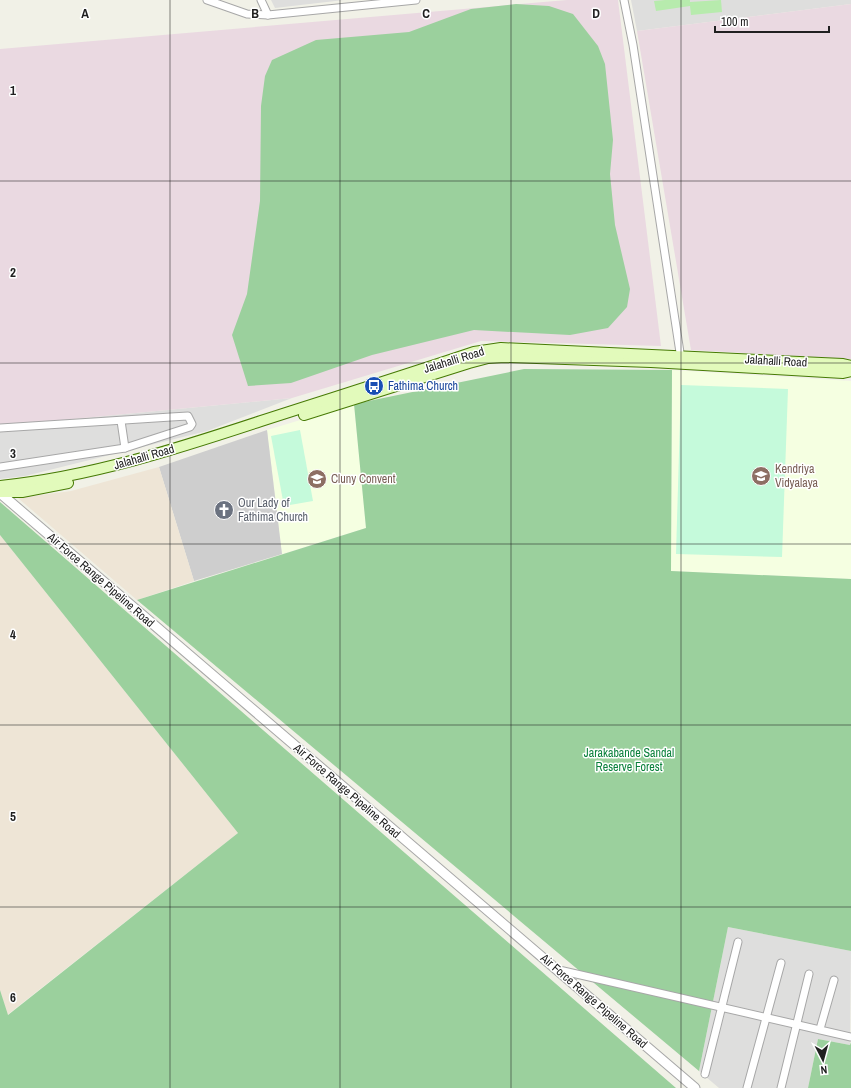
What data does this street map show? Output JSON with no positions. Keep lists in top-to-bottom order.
{
  "streets": {
    "main road": ["Jalahalli Road"],
    "street": ["Air Force Range Pipeline Road"]
  },
  "parks": ["Jarakabande Sandal Reserve Forest"],
  "places": {
    "bus stop": ["Fathima Church"],
    "school or university": ["Kendriya Vidyalaya", "Cluny Convent"],
    "church": ["Our Lady of Fathima Church"]
  },
  "scale_bar": "100 m",
  "north": "bottom",
  "grid": {
    "columns": [
      "A",
      "B",
      "C",
      "D"
    ],
    "rows": [
      "1",
      "2",
      "3",
      "4",
      "5",
      "6"
    ]
  }
}
